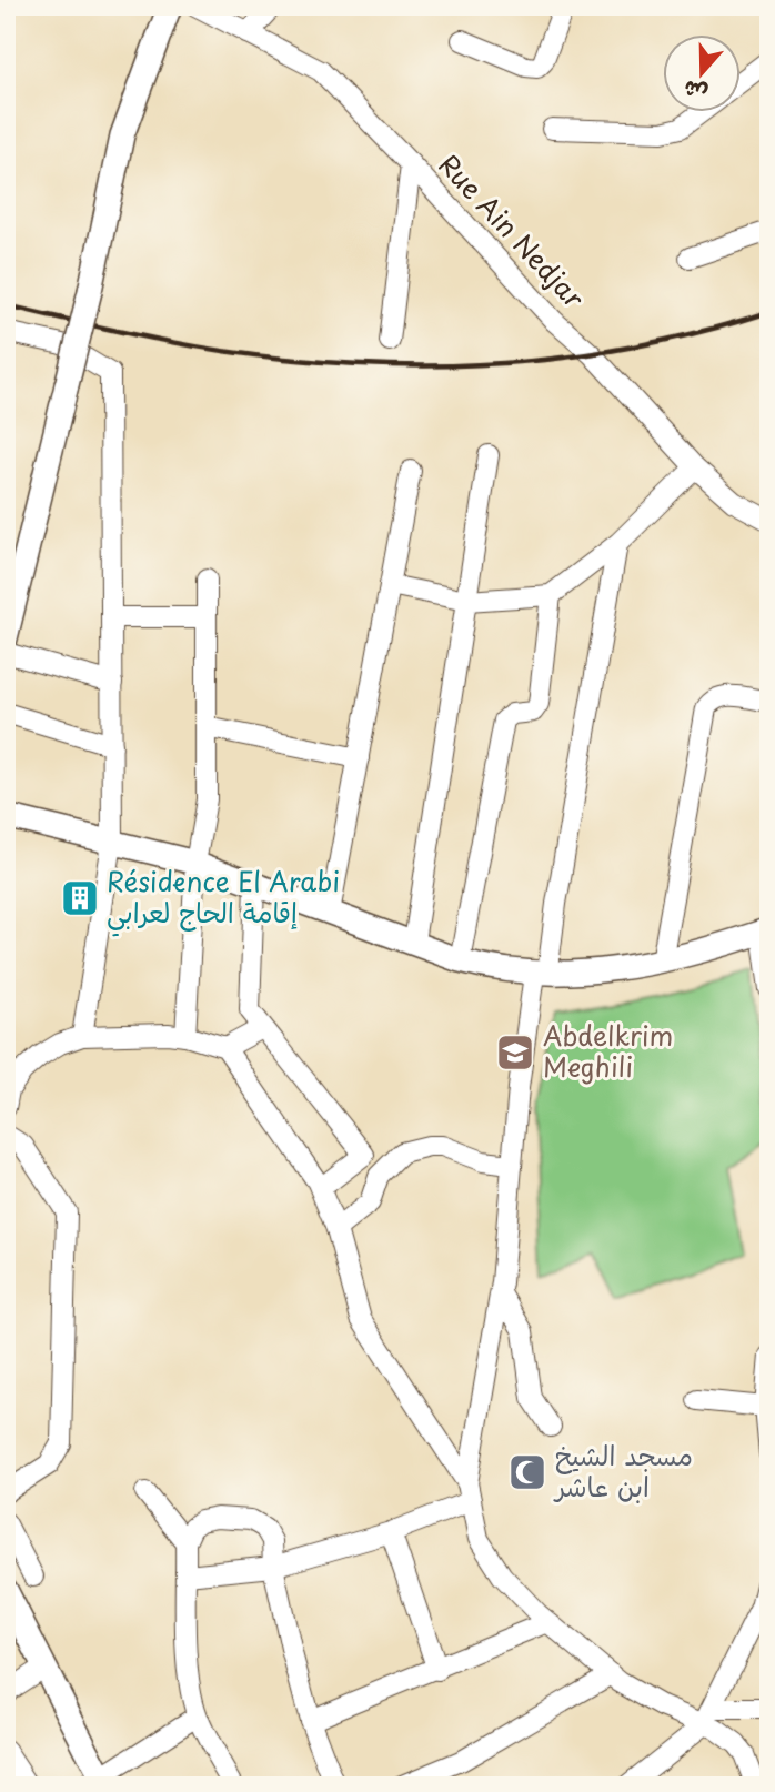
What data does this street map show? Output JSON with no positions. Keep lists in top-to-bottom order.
{
  "streets": {
    "street": ["Rue Ain Nedjar"]
  },
  "places": {
    "building": ["Résidence El Arabi إقامة الحاج لعرابي"],
    "school or university": ["Abdelkrim Meghili"],
    "mosque": ["مسجد الشيخ ابن عاشر"]
  },
  "north": "bottom"
}
